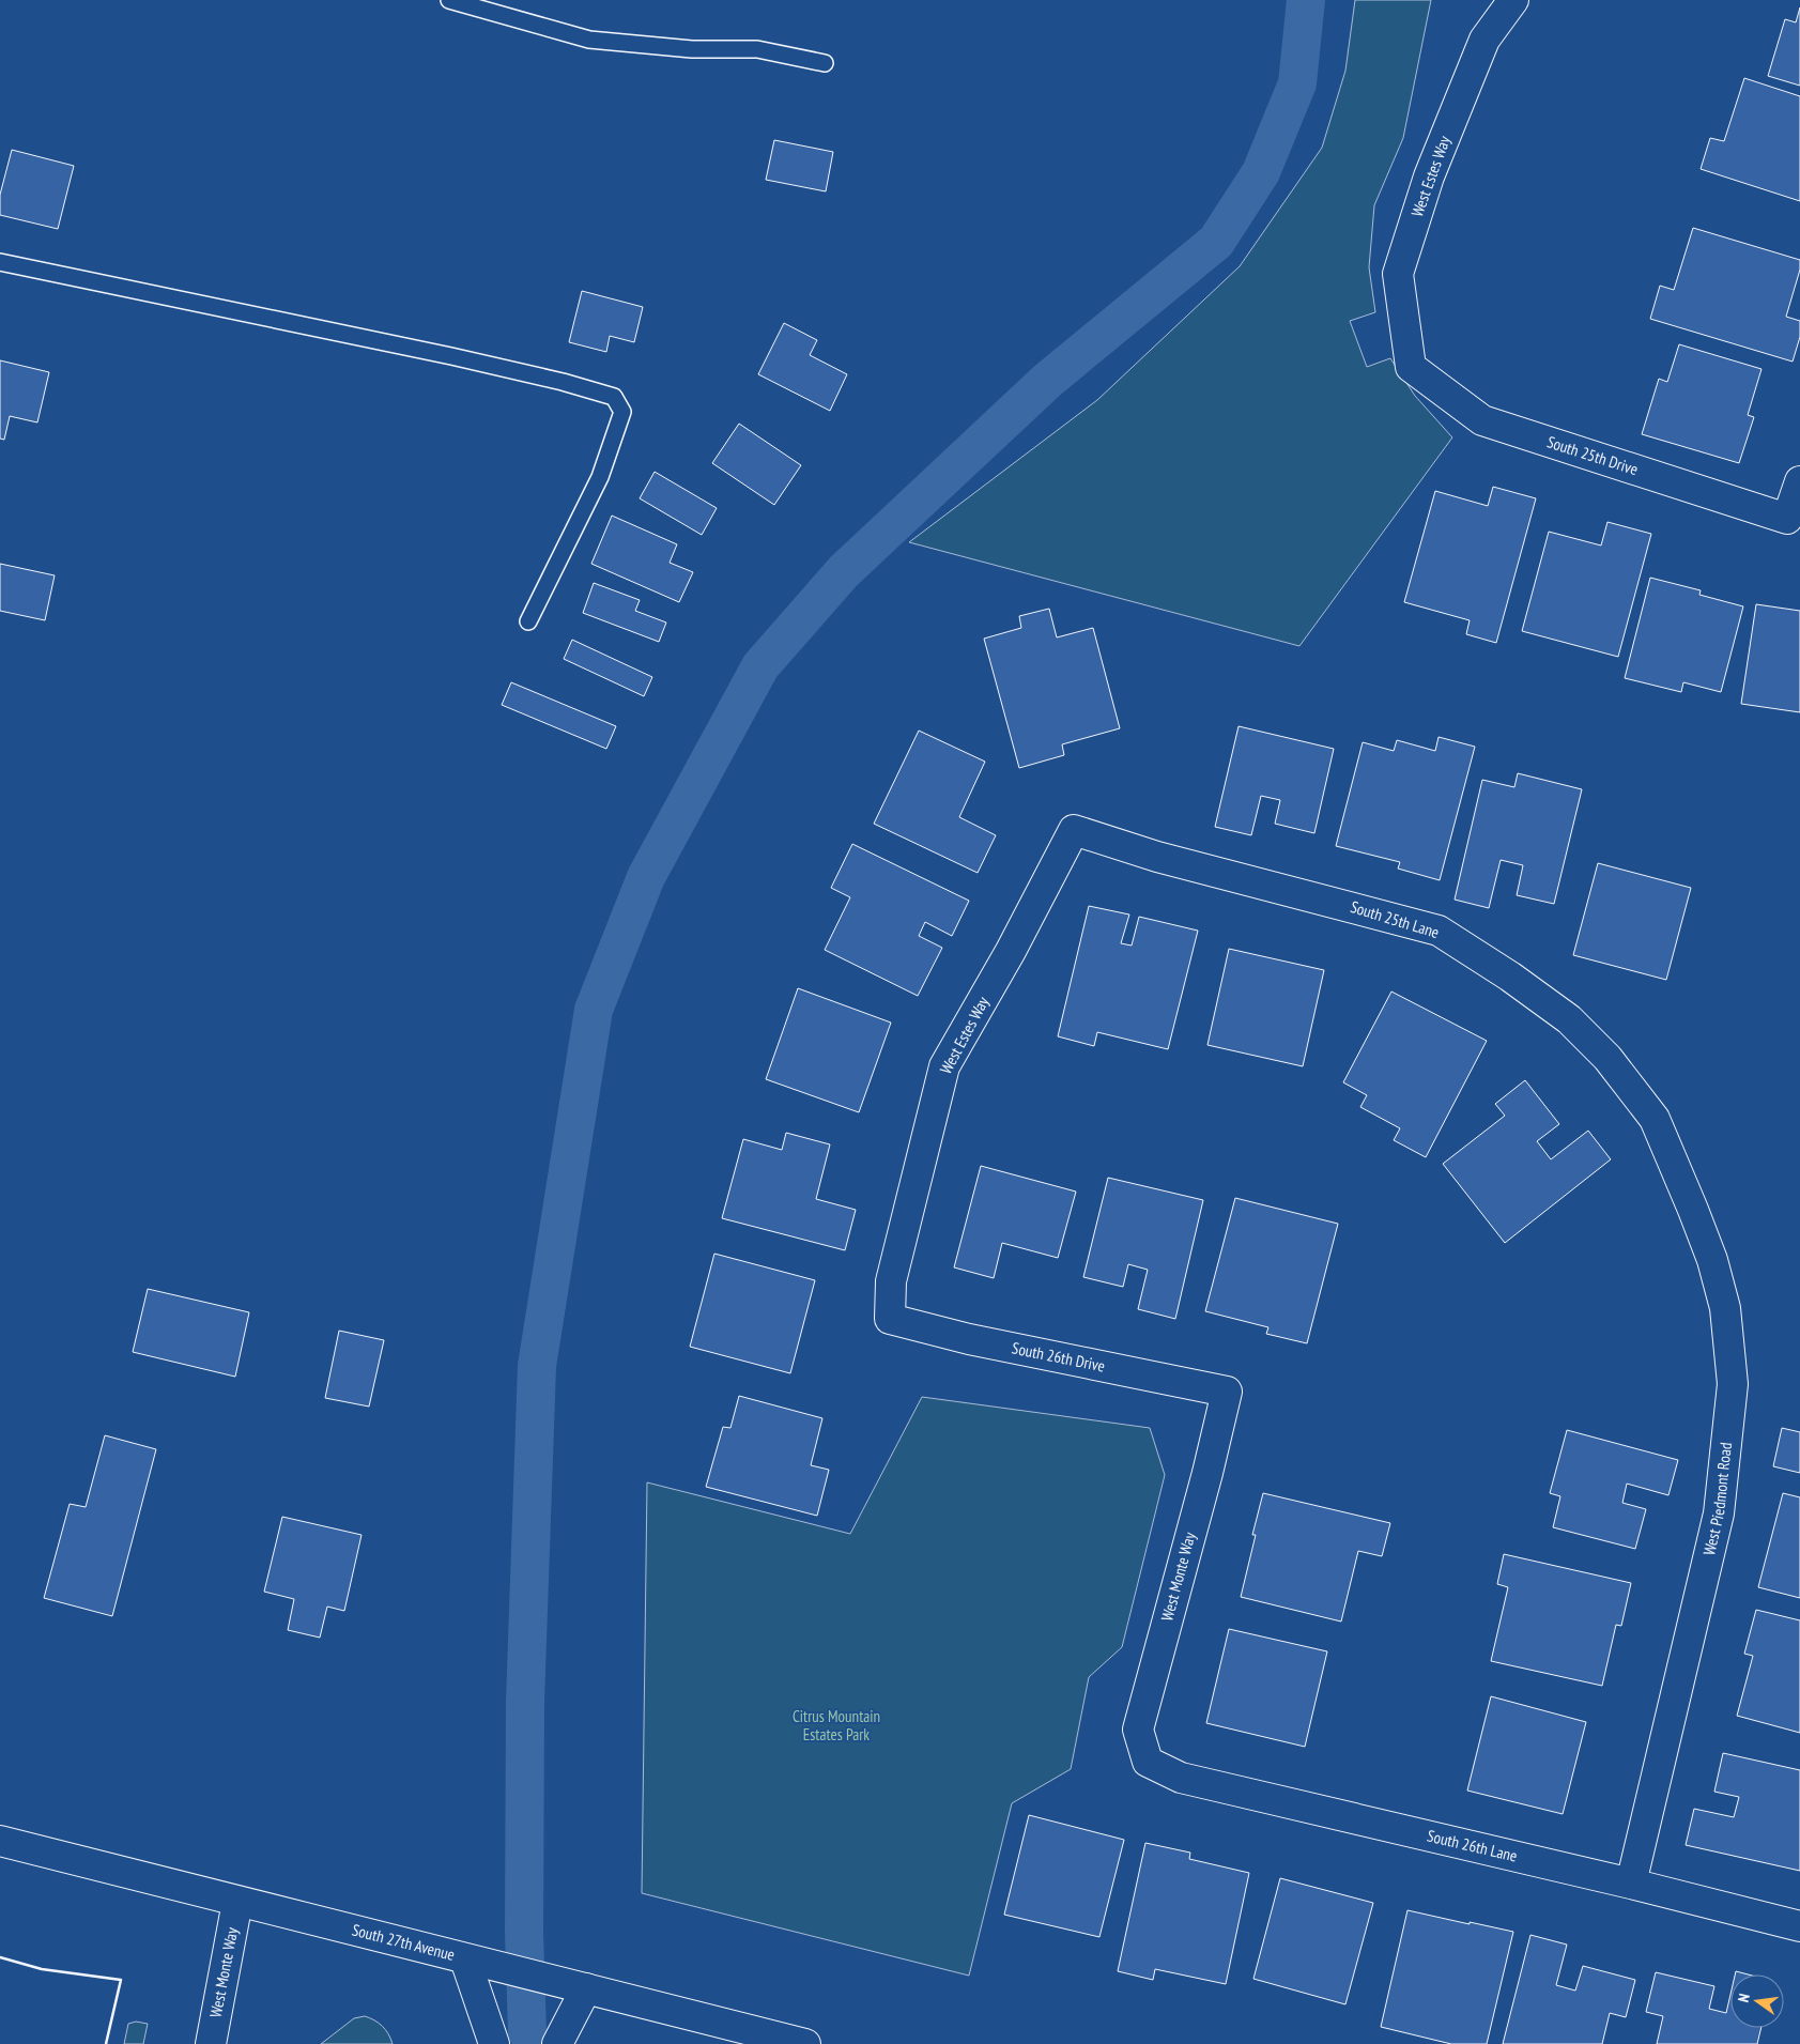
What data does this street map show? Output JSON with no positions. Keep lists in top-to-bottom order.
{
  "streets": {
    "street": [
      "West Estes Way",
      "South 25th Drive",
      "South 25th Lane",
      "South 26th Drive",
      "West Piedmont Road",
      "West Monte Way",
      "South 26th Lane",
      "South 27th Avenue"
    ]
  },
  "crossings": [
    ["West Estes Way", "South 25th Drive"],
    ["West Estes Way", "South 25th Lane"],
    ["West Estes Way", "South 26th Drive"],
    ["South 25th Lane", "West Piedmont Road"],
    ["South 26th Drive", "West Monte Way"],
    ["West Piedmont Road", "South 26th Lane"],
    ["West Monte Way", "South 26th Lane"],
    ["West Monte Way", "South 27th Avenue"]
  ],
  "parks": ["Citrus Mountain Estates Park"],
  "north": "left"
}
